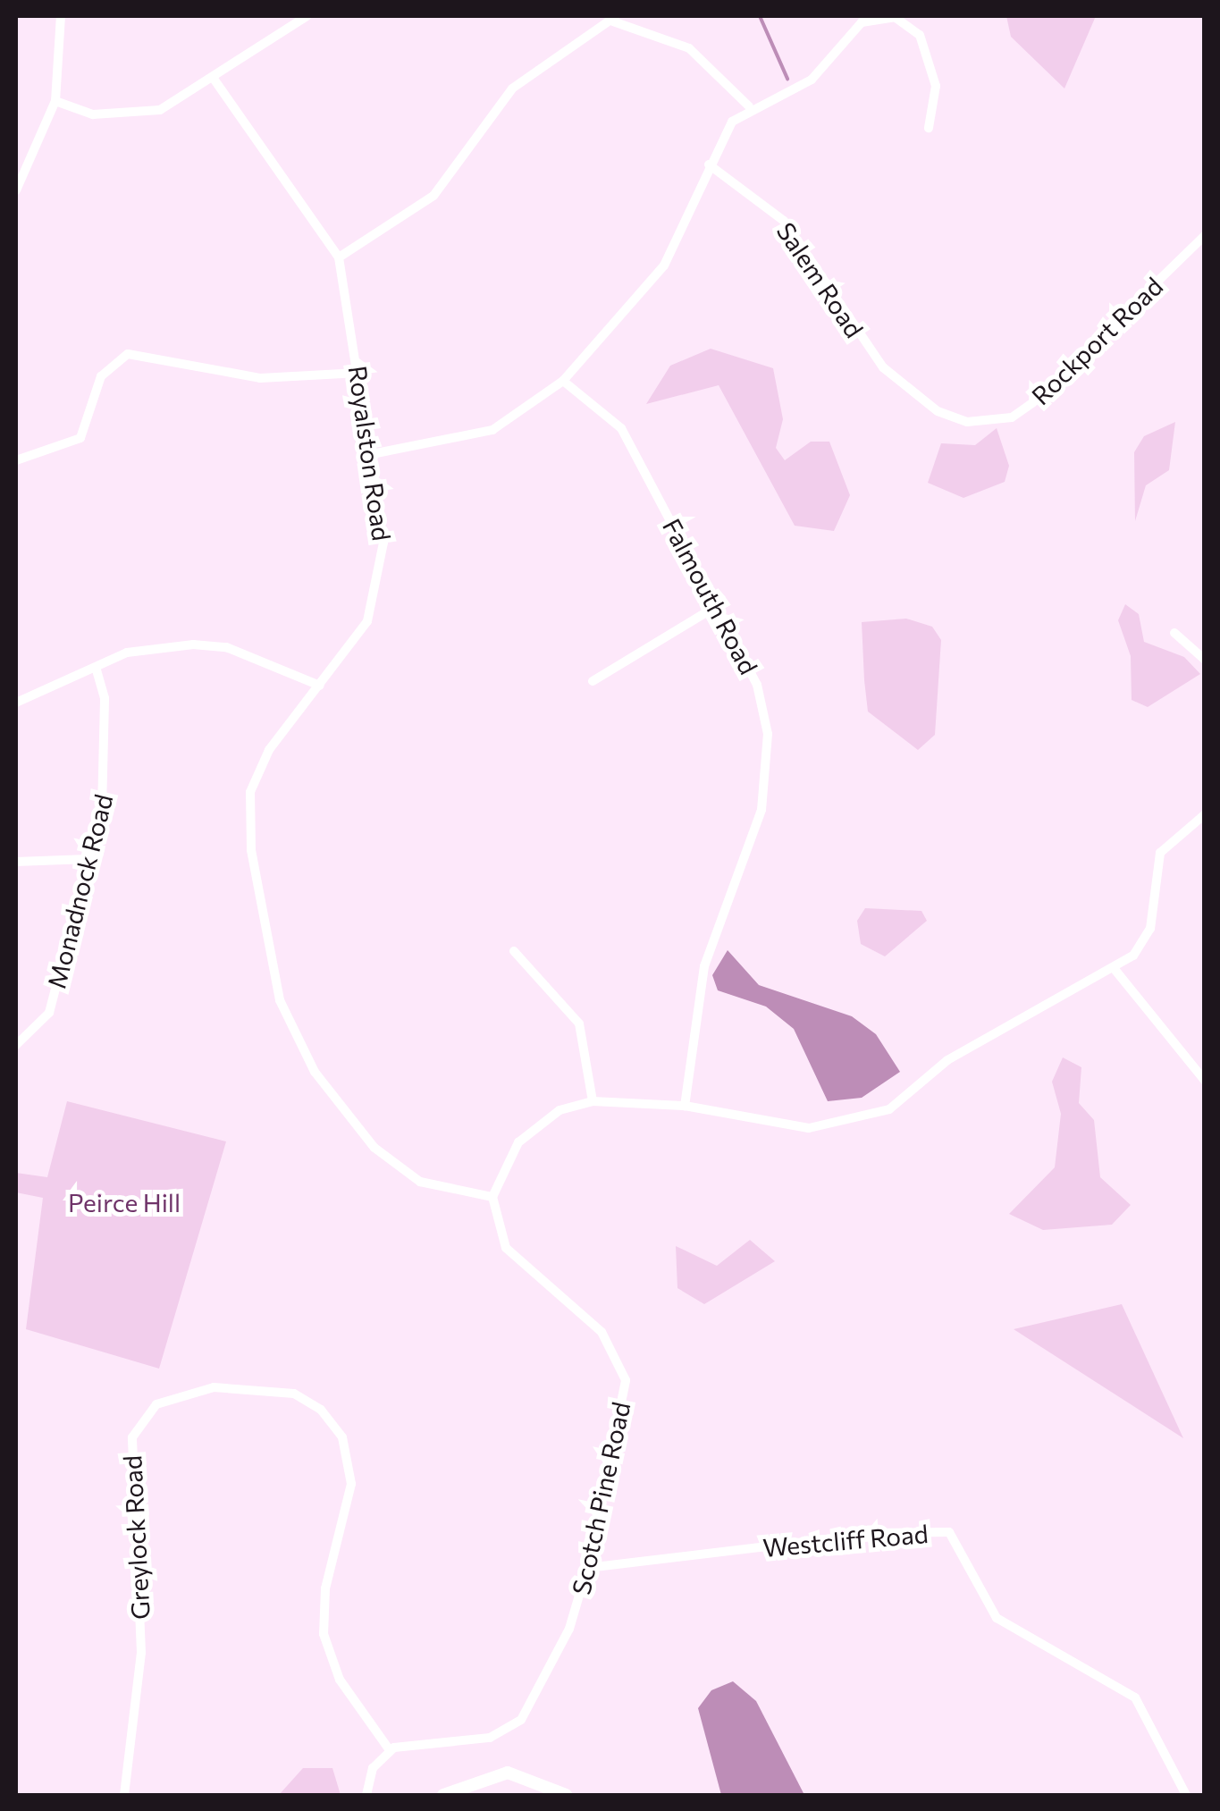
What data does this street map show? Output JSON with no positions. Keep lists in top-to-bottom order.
{
  "streets": {
    "street": [
      "Salem Road",
      "Rockport Road",
      "Royalston Road",
      "Falmouth Road",
      "Monadnock Road",
      "Scotch Pine Road",
      "Greylock Road",
      "Westcliff Road"
    ]
  },
  "crossings": [
    ["Salem Road", "Rockport Road"],
    ["Royalston Road", "Scotch Pine Road"],
    ["Scotch Pine Road", "Greylock Road"],
    ["Scotch Pine Road", "Westcliff Road"]
  ],
  "parks": ["Peirce Hill"]
}
